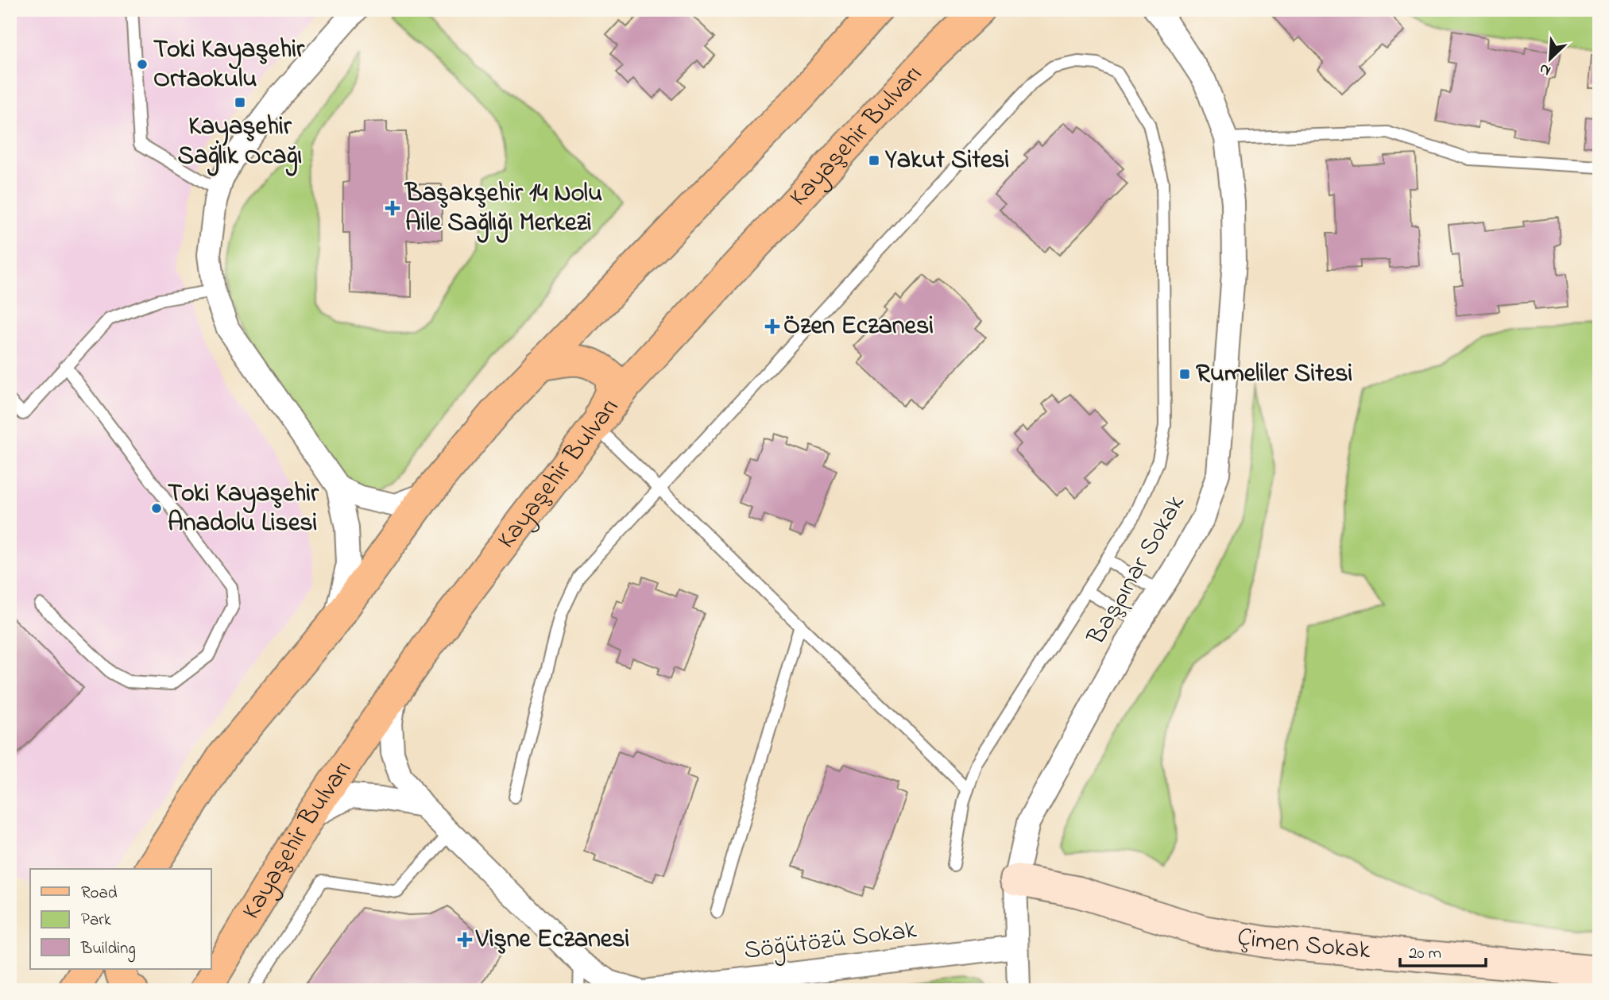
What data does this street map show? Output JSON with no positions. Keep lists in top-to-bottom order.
{
  "streets": {
    "main road": ["Kayaşehir Bulvarı", "Çimen Sokak"],
    "street": ["Başpınar Sokak", "Söğütözü Sokak"]
  },
  "crossings": [
    ["Başpınar Sokak", "Söğütözü Sokak"],
    ["Başpınar Sokak", "Çimen Sokak"]
  ],
  "places": {
    "other": ["Toki Kayaşehir Ortaokulu", "Toki Kayaşehir Anadolu Lisesi"],
    "transit": ["Kayaşehir Sağlık Ocağı", "Yakut Sitesi", "Rumeliler Sitesi"],
    "health": ["Başakşehir 14 Nolu Aile Sağlığı Merkezi", "Özen Eczanesi", "Vişne Eczanesi"]
  },
  "legend": ["Road", "Park", "Building"],
  "scale_bar": "20 m",
  "north": "bottom left"
}
